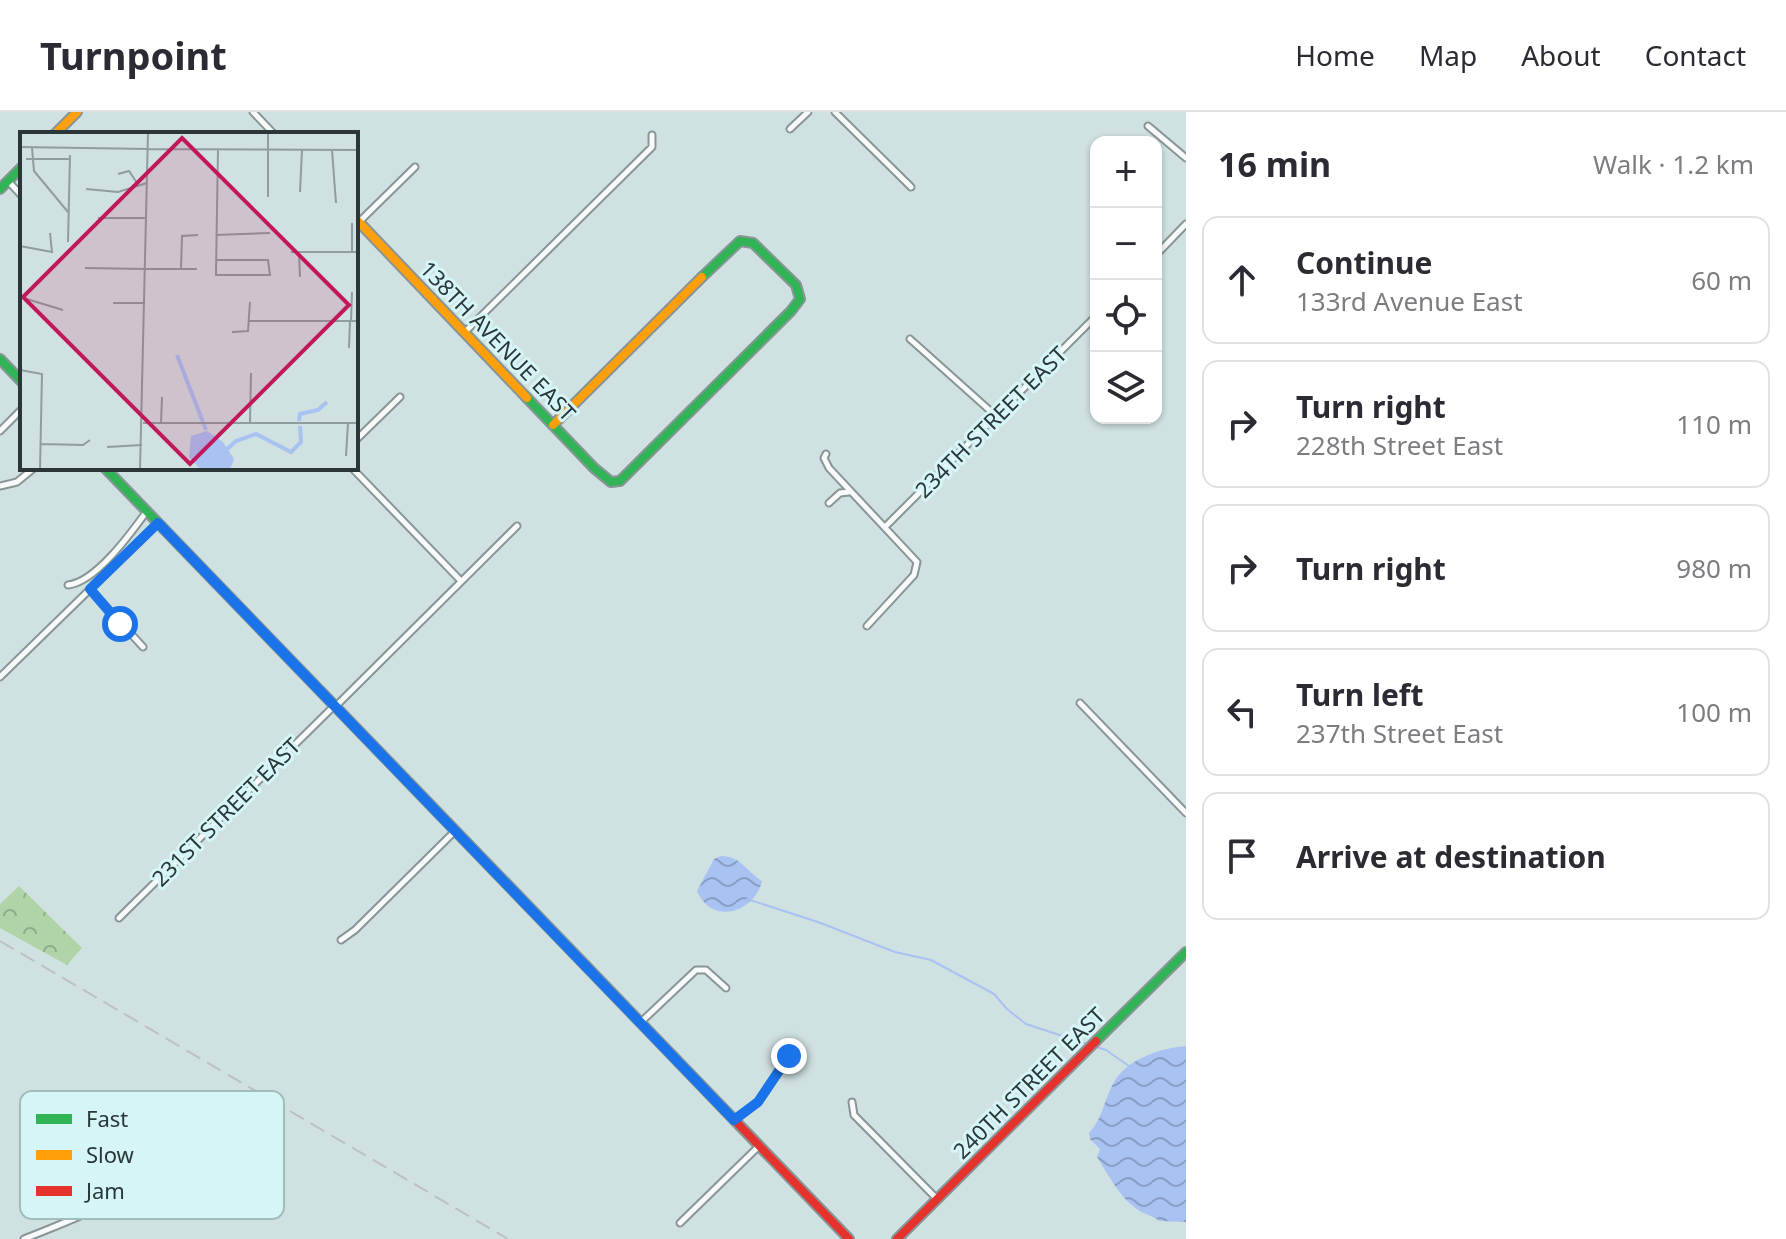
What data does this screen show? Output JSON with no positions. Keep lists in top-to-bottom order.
{
  "streets": {
    "street": [
      "138TH AVENUE EAST",
      "234TH STREET EAST",
      "231ST STREET EAST",
      "240TH STREET EAST"
    ]
  },
  "legend": ["Fast", "Slow", "Jam"],
  "page": {
    "header": "Turnpoint",
    "nav": [
      "Home",
      "Map",
      "About",
      "Contact"
    ],
    "heading": ["16 min", "Walk · 1.2 km"],
    "map_buttons": ["+", "−"],
    "list": [
      ["Continue", "133rd Avenue East", "60 m"],
      ["Turn right", "228th Street East", "110 m"],
      ["Turn right", "980 m"],
      ["Turn left", "237th Street East", "100 m"],
      "Arrive at destination"
    ]
  }
}
